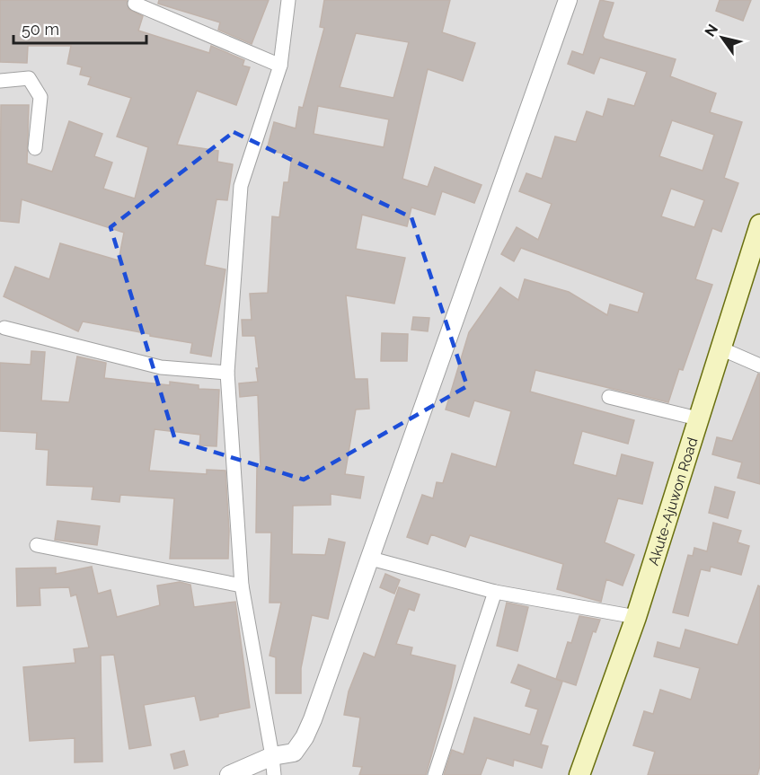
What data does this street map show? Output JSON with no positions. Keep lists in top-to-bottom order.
{
  "streets": {
    "main road": ["Akute-Ajuwon Road"]
  },
  "scale_bar": "50 m",
  "north": "top left"
}
